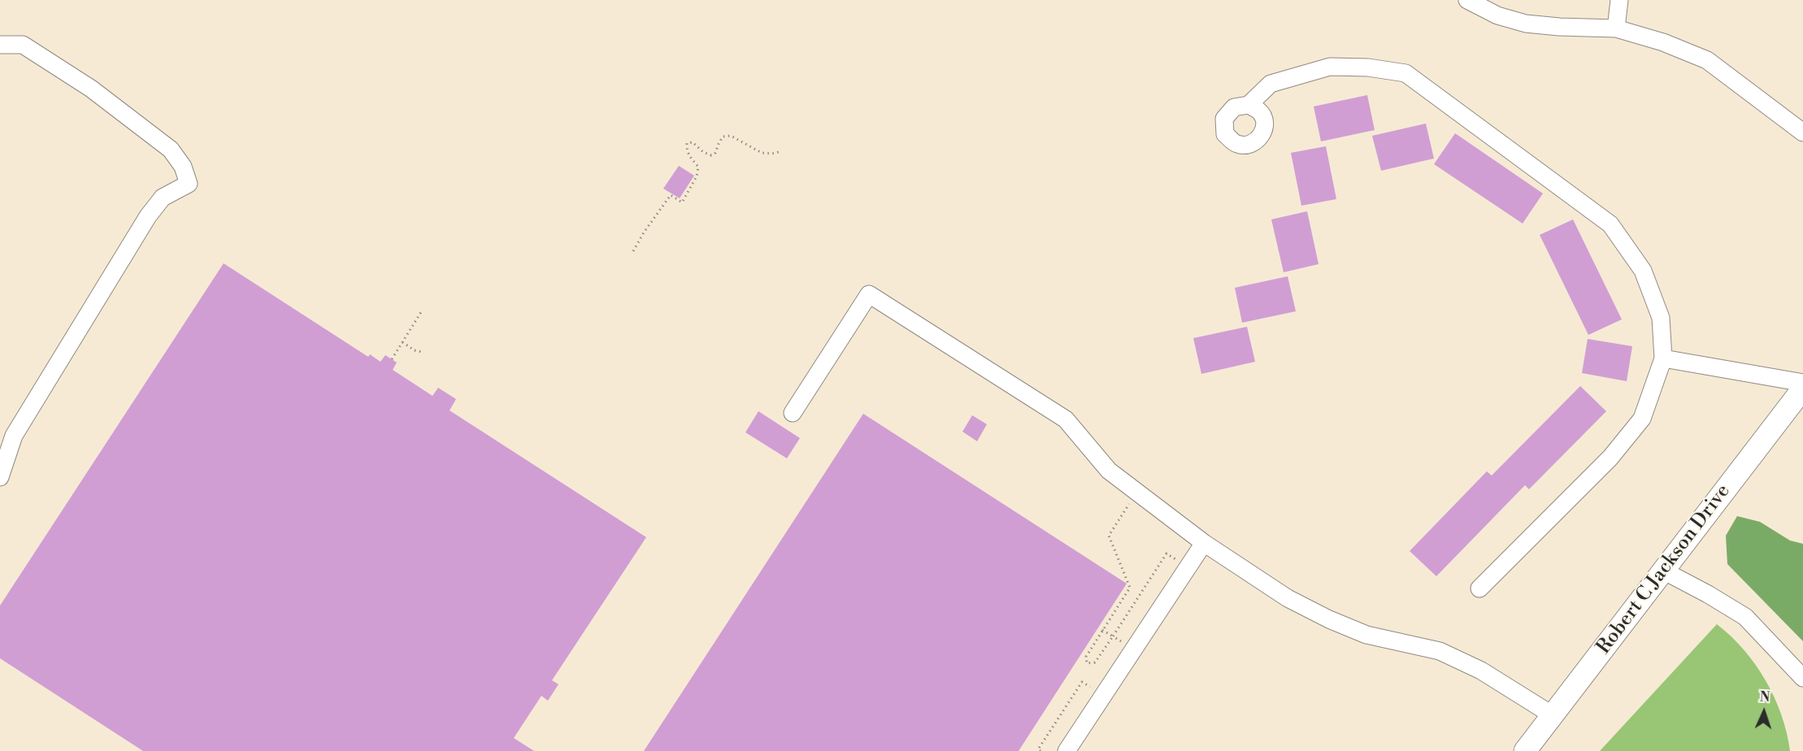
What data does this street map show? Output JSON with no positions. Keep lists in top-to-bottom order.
{
  "streets": {
    "main road": ["Robert C Jackson Drive"]
  },
  "north": "top"
}
